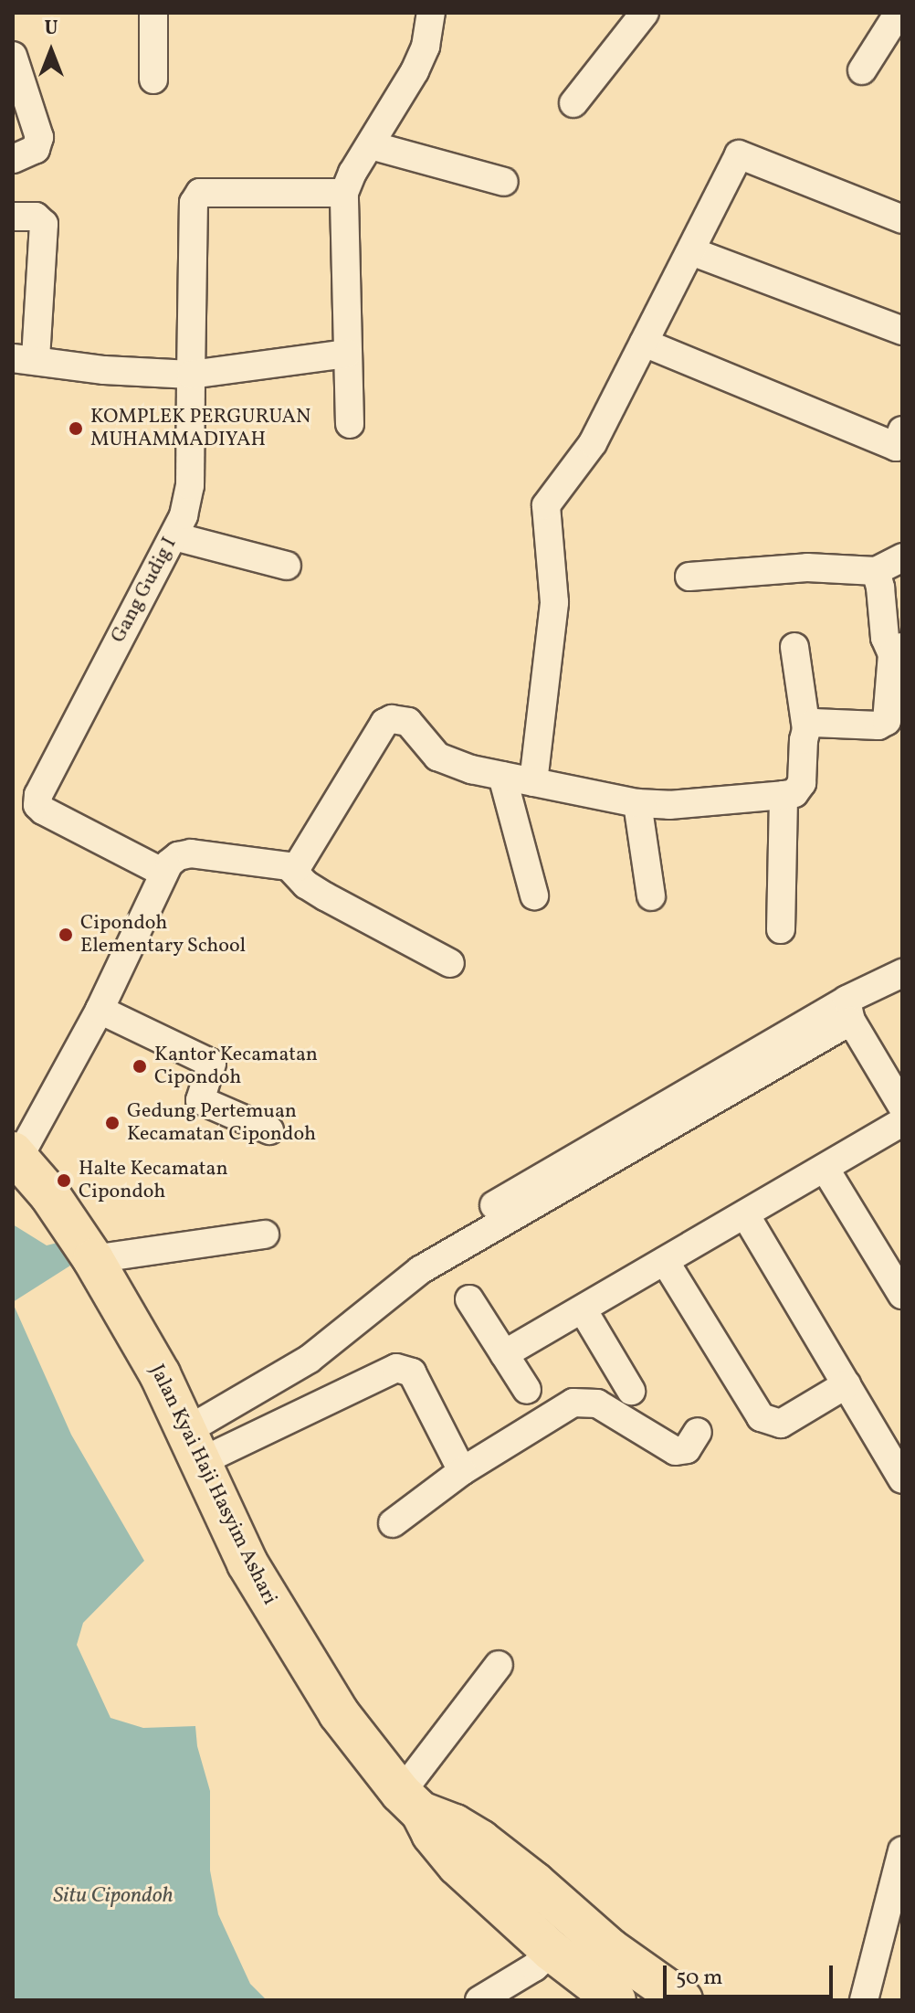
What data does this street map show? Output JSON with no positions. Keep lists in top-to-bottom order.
{
  "streets": {
    "main road": ["Jalan Kyai Haji Hasyim Ashari"],
    "street": ["Gang Gudig I"]
  },
  "water": ["Situ Cipondoh"],
  "places": [
    "KOMPLEK PERGURUAN MUHAMMADIYAH",
    "Cipondoh Elementary School",
    "Kantor Kecamatan Cipondoh",
    "Gedung Pertemuan Kecamatan Cipondoh",
    "Halte Kecamatan Cipondoh"
  ],
  "scale_bar": "50 m",
  "north": "top"
}
